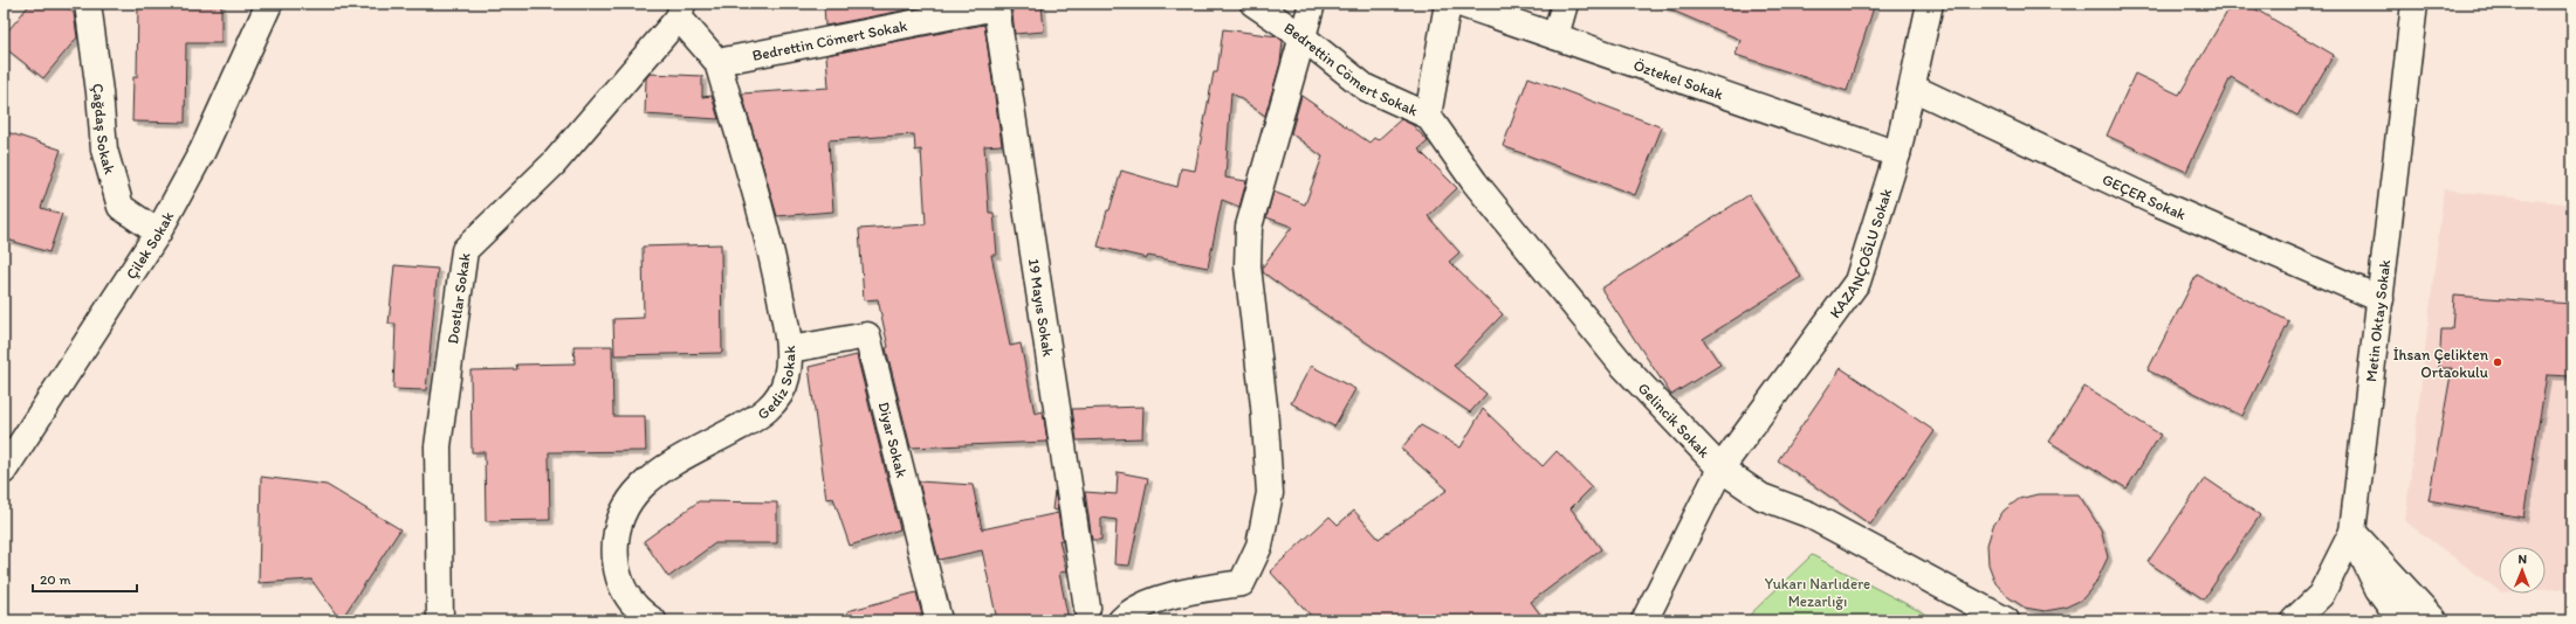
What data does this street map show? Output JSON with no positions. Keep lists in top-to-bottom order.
{
  "streets": {
    "street": [
      "Bedrettin Cömert Sokak",
      "Öztekel Sokak",
      "Çağdaş Sokak",
      "GEÇER Sokak",
      "Çilek Sokak",
      "KAZANÇOĞLU Sokak",
      "Dostlar Sokak",
      "19 Mayıs Sokak",
      "Metin Oktay Sokak",
      "Gediz Sokak",
      "Gelincik Sokak",
      "Diyar Sokak"
    ]
  },
  "crossings": [
    ["Bedrettin Cömert Sokak", "19 Mayıs Sokak"],
    ["Bedrettin Cömert Sokak", "Gediz Sokak"],
    ["Bedrettin Cömert Sokak", "Gelincik Sokak"],
    ["Öztekel Sokak", "KAZANÇOĞLU Sokak"],
    ["Çağdaş Sokak", "Çilek Sokak"],
    ["GEÇER Sokak", "KAZANÇOĞLU Sokak"],
    ["GEÇER Sokak", "Metin Oktay Sokak"],
    ["KAZANÇOĞLU Sokak", "Gelincik Sokak"],
    ["Gediz Sokak", "Diyar Sokak"]
  ],
  "parks": ["Yukarı Narlıdere Mezarlığı"],
  "places": ["İhsan Çelikten Ortaokulu"],
  "scale_bar": "20 m",
  "north": "top"
}
